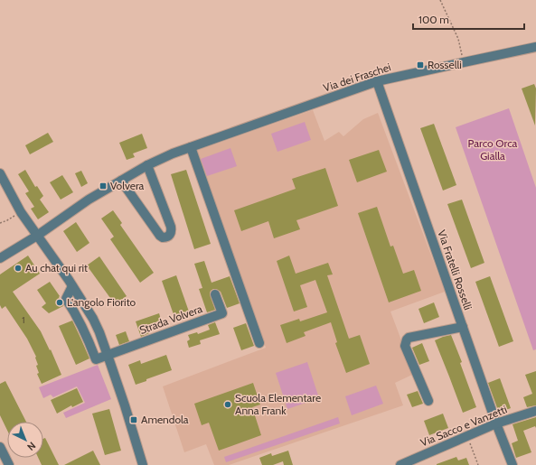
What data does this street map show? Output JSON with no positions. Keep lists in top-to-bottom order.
{
  "streets": {
    "street": [
      "Via dei Fraschei",
      "Via Fratelli Rosselli",
      "Strada Volvera",
      "Via Sacco e Vanzetti"
    ]
  },
  "crossings": [
    ["Via dei Fraschei", "Via Fratelli Rosselli"],
    ["Via Fratelli Rosselli", "Via Sacco e Vanzetti"]
  ],
  "parks": ["Parco Orca Gialla"],
  "places": {
    "transit": ["Rosselli", "Volvera", "Amendola"],
    "other": ["Au chat qui rit", "L'angolo Fiorito", "Scuola Elementare Anna Frank"]
  },
  "house_numbers": ["1"],
  "scale_bar": "100 m",
  "north": "bottom right"
}
